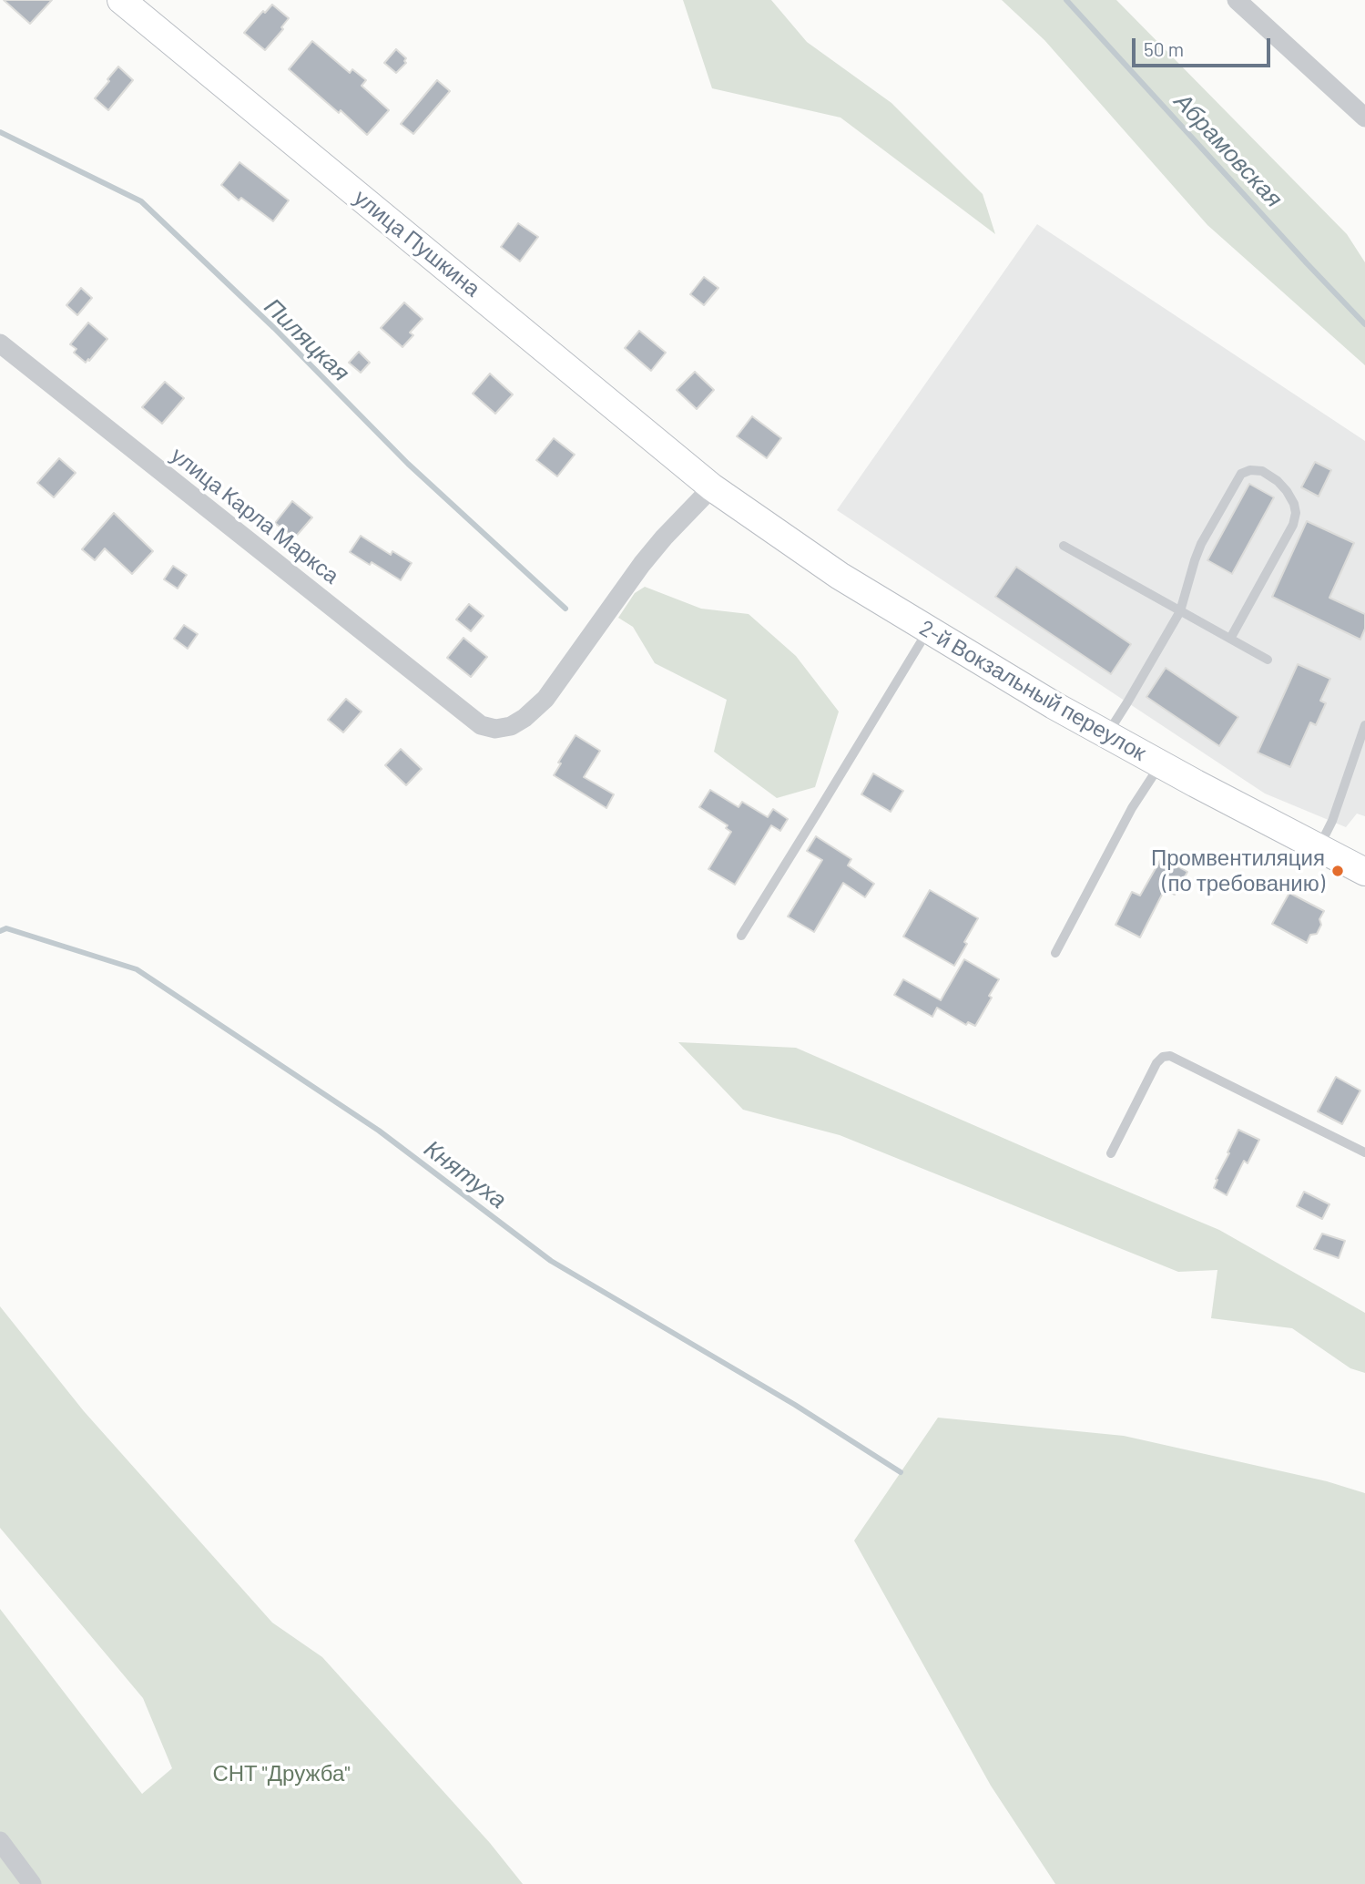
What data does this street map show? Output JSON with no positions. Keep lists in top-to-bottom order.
{
  "streets": {
    "street": ["улица Пушкина", "улица Карла Маркса", "2-й Вокзальный переулок"]
  },
  "crossings": [
    ["улица Пушкина", "улица Карла Маркса"],
    ["улица Пушкина", "2-й Вокзальный переулок"],
    ["улица Карла Маркса", "2-й Вокзальный переулок"]
  ],
  "water": ["Абрамовская", "Пиляцкая", "Княтуха"],
  "parks": ["СНТ \"Дружба\""],
  "places": ["Промвентиляция (по требованию)"],
  "scale_bar": "50 m"
}
